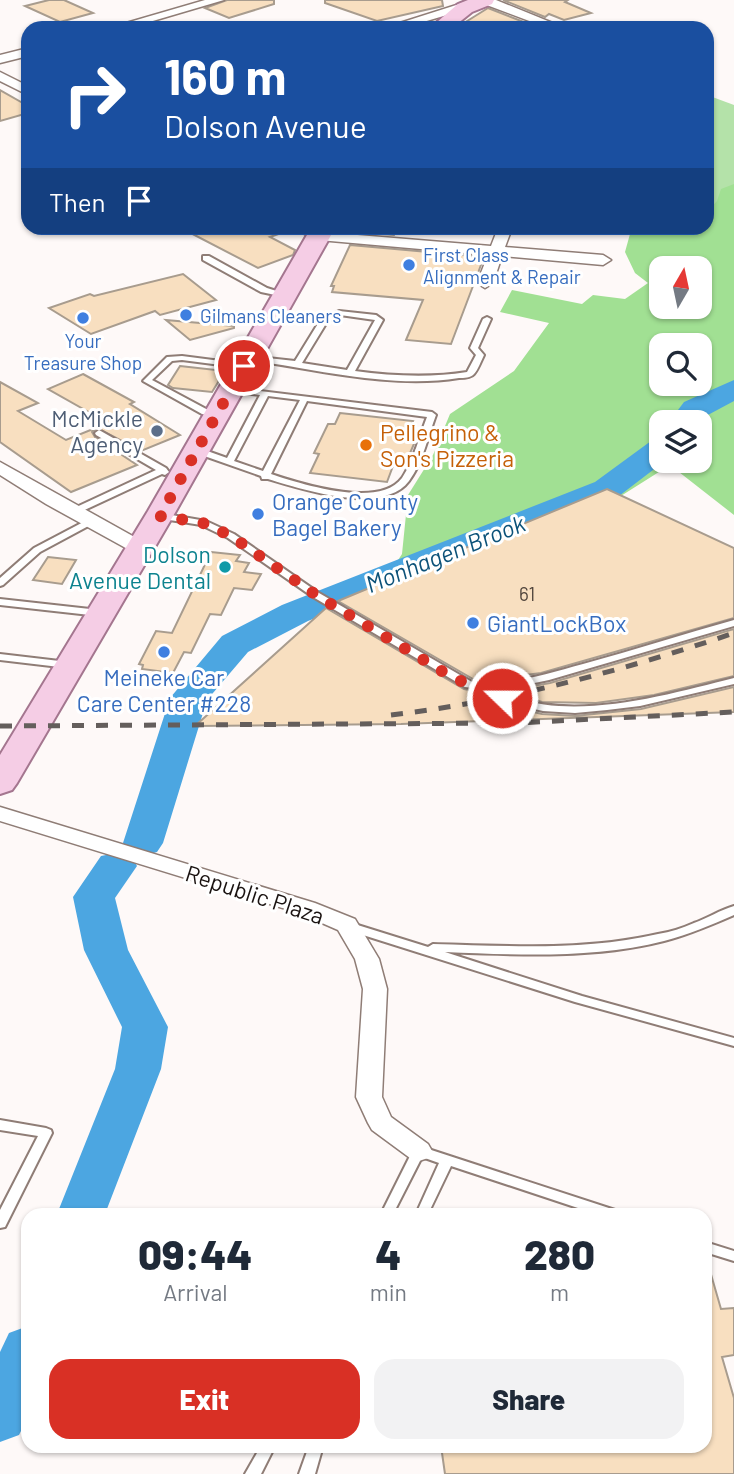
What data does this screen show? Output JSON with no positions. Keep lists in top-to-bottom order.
{
  "streets": {
    "street": ["Republic Plaza"]
  },
  "water": ["Monhagen Brook"],
  "places": [
    "First Class Alignment & Repair",
    "Gilmans Cleaners",
    "Your Treasure Shop",
    "McMickle Agency",
    "Pellegrino & Son's Pizzeria",
    "Orange County Bagel Bakery",
    "Dolson Avenue Dental",
    "GiantLockBox",
    "Meineke Car Care Center #228"
  ],
  "house_numbers": ["61"],
  "north": "top",
  "page": {
    "turn": ["160 m", "Dolson Avenue"],
    "then": "Then",
    "eta": [
      "09:44",
      "Arrival",
      "4",
      "min",
      "280",
      "m"
    ],
    "buttons": ["Exit", "Share"]
  }
}
